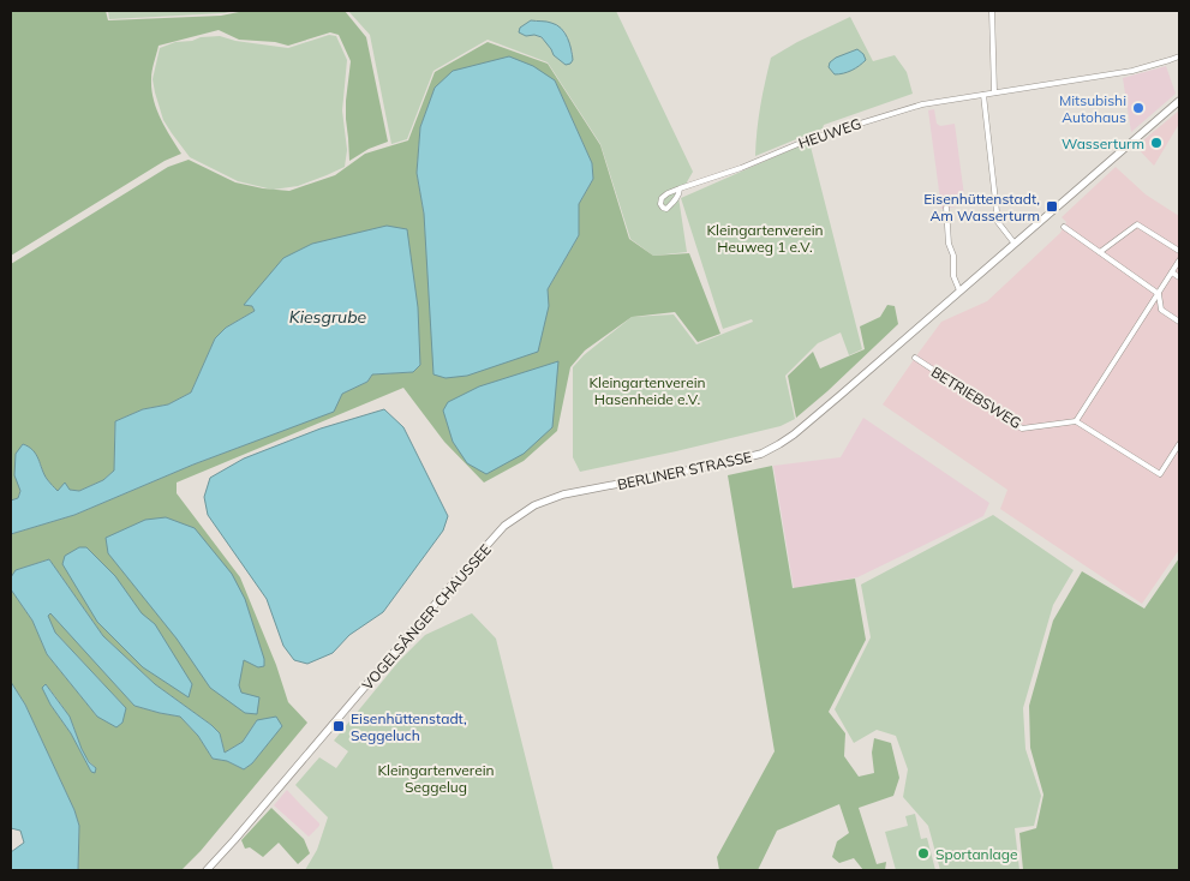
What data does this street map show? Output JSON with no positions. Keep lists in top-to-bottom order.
{
  "streets": {
    "main road": ["BERLINER STRASSE", "VOGELSÄNGER CHAUSSEE"],
    "street": ["HEUWEG", "BETRIEBSWEG"]
  },
  "crossings": [
    ["BERLINER STRASSE", "VOGELSÄNGER CHAUSSEE"]
  ],
  "water": ["Kiesgrube"],
  "parks": ["Kleingartenverein Heuweg 1 e.V.", "Kleingartenverein Hasenheide e.V.", "Kleingartenverein Seggelug"],
  "places": {
    "other": ["Mitsubishi Autohaus", "Wasserturm", "Sportanlage"],
    "transit": ["Eisenhüttenstadt, Am Wasserturm", "Eisenhüttenstadt, Seggeluch"]
  }
}
